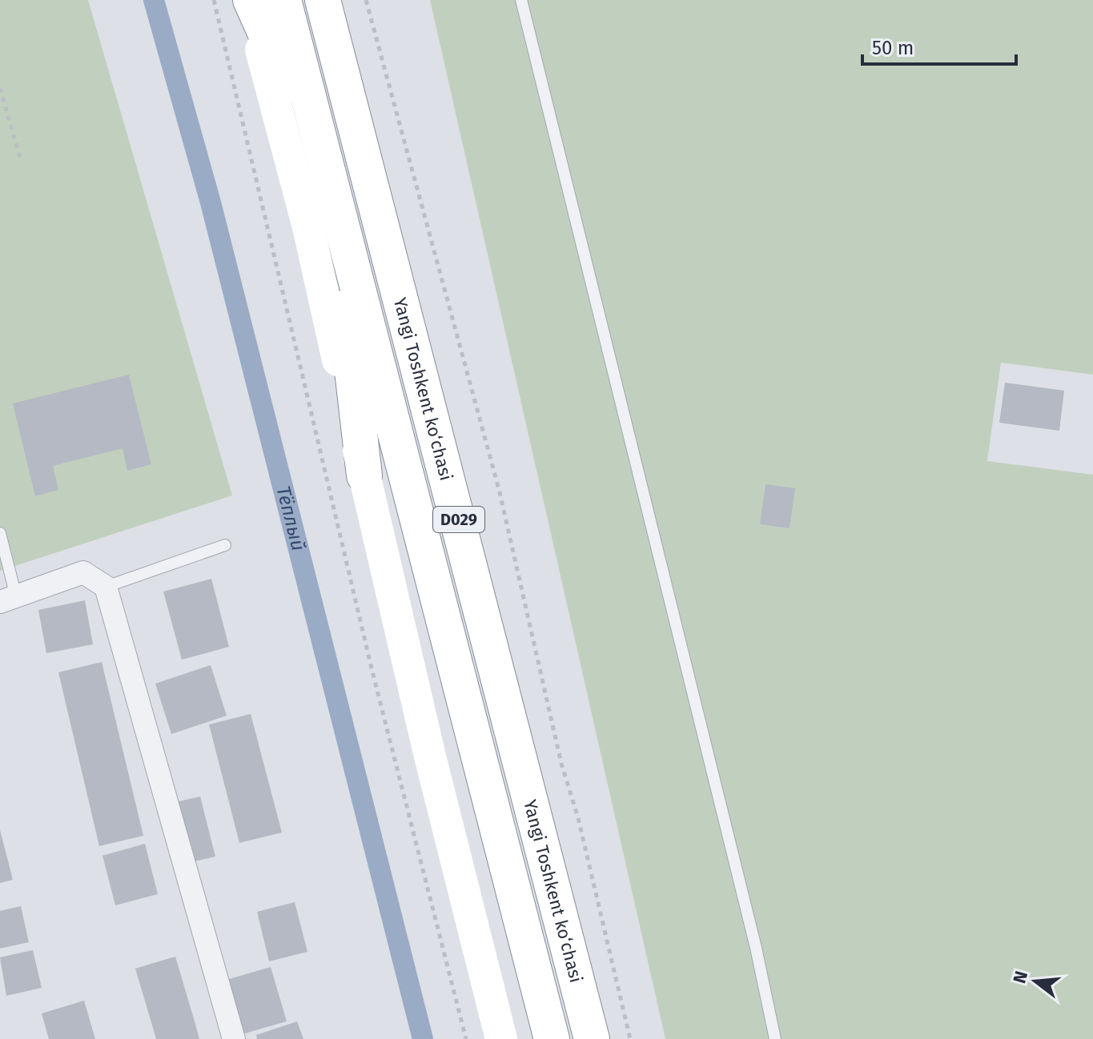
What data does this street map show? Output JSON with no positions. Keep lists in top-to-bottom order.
{
  "streets": {
    "highway": ["Yangi Toshkent ko‘chasi", "D029"]
  },
  "water": ["Тёплый"],
  "scale_bar": "50 m",
  "north": "left"
}
